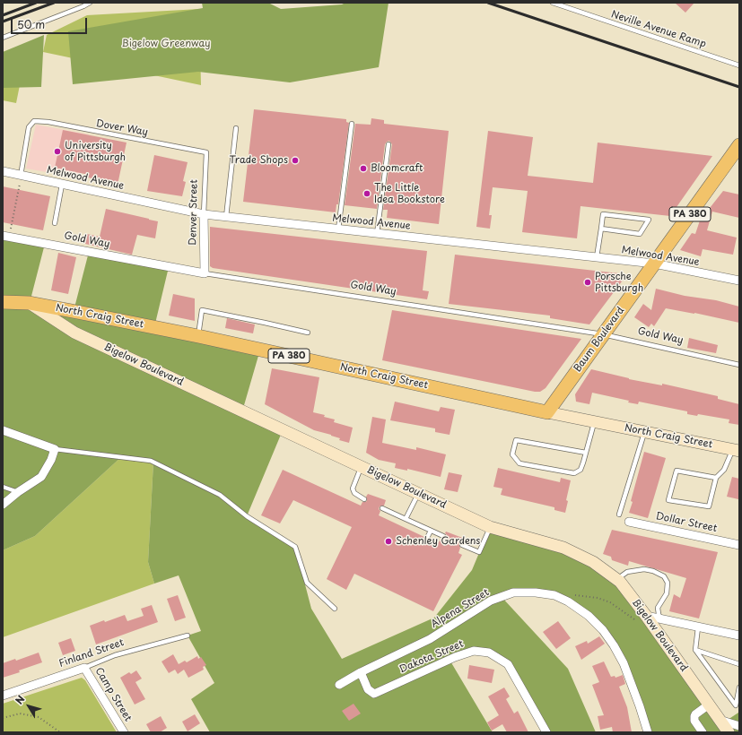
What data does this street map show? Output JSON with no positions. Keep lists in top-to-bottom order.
{
  "streets": {
    "main road": [
      "PA 380",
      "North Craig Street",
      "Baum Boulevard",
      "Bigelow Boulevard"
    ],
    "street": [
      "Melwood Avenue",
      "Denver Street",
      "Gold Way",
      "Dollar Street",
      "Alpena Street",
      "Finland Street",
      "Dakota Street",
      "Camp Street"
    ],
    "lane": ["Neville Avenue Ramp", "Dover Way"]
  },
  "crossings": [
    ["Dover Way", "Melwood Avenue"],
    ["Dover Way", "Denver Street"],
    ["Melwood Avenue", "Denver Street"],
    ["Melwood Avenue", "Baum Boulevard"],
    ["Denver Street", "Gold Way"],
    ["PA 380", "North Craig Street"],
    ["PA 380", "Bigelow Boulevard"],
    ["Gold Way", "Baum Boulevard"],
    ["North Craig Street", "Baum Boulevard"],
    ["North Craig Street", "Bigelow Boulevard"],
    ["Alpena Street", "Dakota Street"],
    ["Finland Street", "Camp Street"]
  ],
  "parks": ["Bigelow Greenway"],
  "places": [
    "University of Pittsburgh",
    "Trade Shops",
    "Bloomcraft",
    "The Little Idea Bookstore",
    "Porsche Pittsburgh",
    "Schenley Gardens"
  ],
  "scale_bar": "50 m",
  "north": "top left"
}
